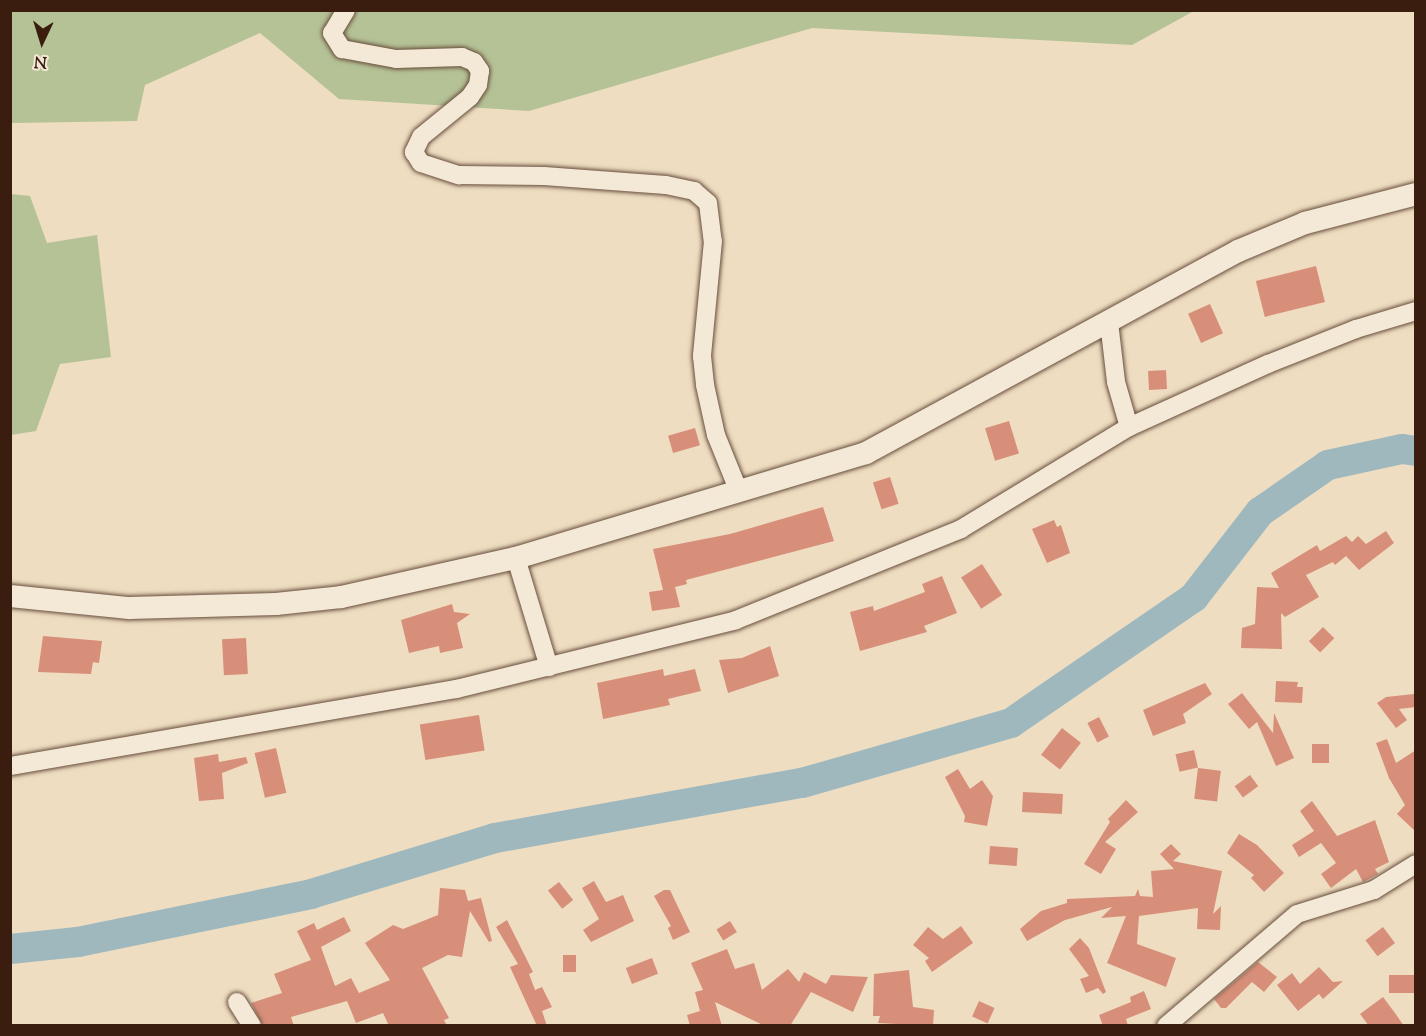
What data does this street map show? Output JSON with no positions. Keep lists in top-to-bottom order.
{
  "north": "bottom"
}
